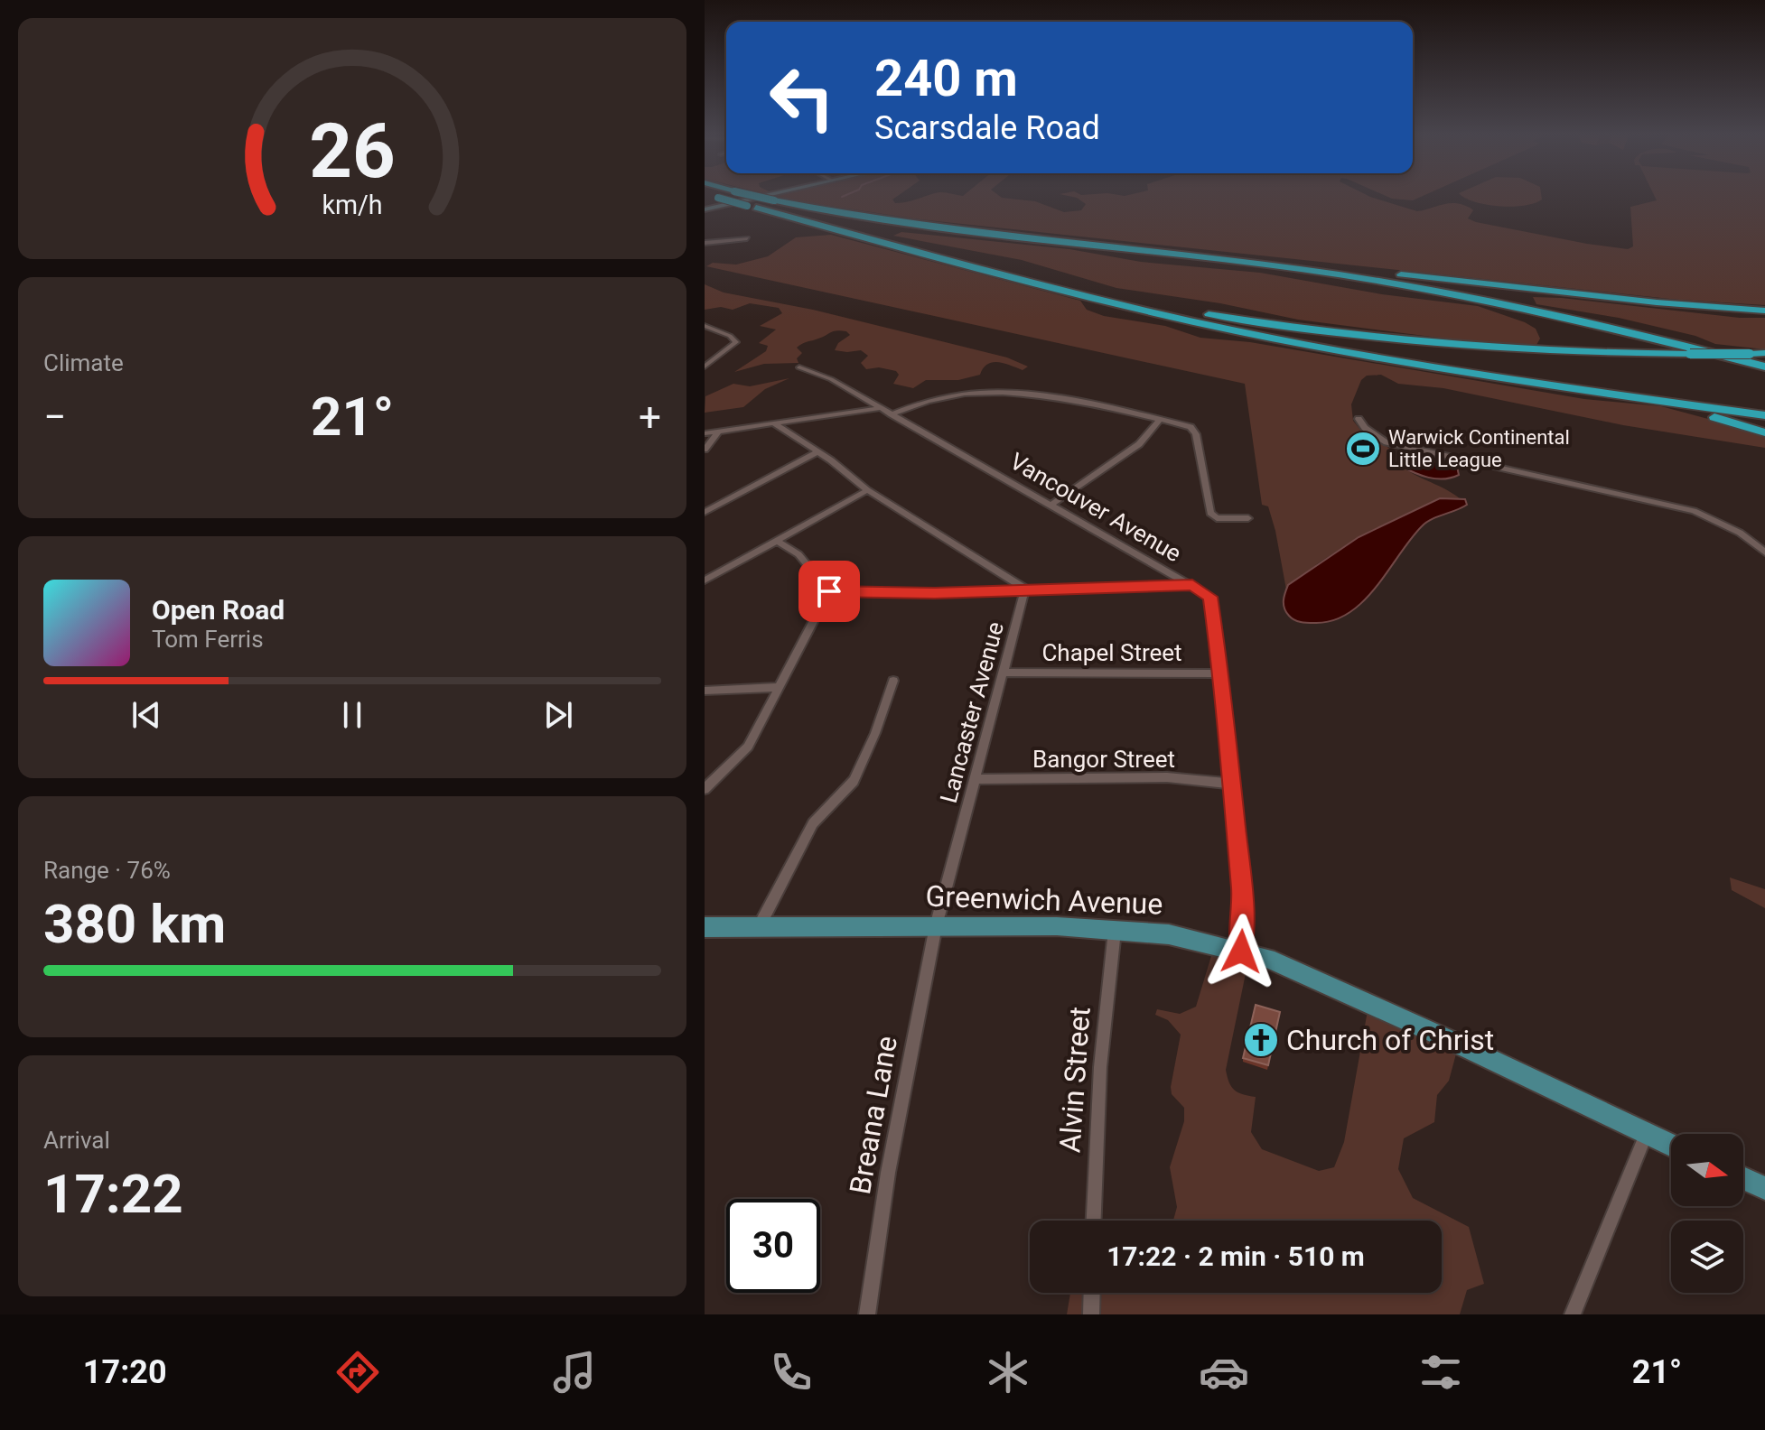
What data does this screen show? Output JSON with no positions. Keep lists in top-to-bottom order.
{
  "streets": {
    "main road": ["Greenwich Avenue"],
    "street": [
      "Vancouver Avenue",
      "Chapel Street",
      "Lancaster Avenue",
      "Bangor Street",
      "Alvin Street",
      "Breana Lane"
    ]
  },
  "crossings": [
    ["Vancouver Avenue", "Chapel Street"],
    ["Vancouver Avenue", "Bangor Street"],
    ["Vancouver Avenue", "Greenwich Avenue"],
    ["Chapel Street", "Lancaster Avenue"],
    ["Lancaster Avenue", "Bangor Street"],
    ["Lancaster Avenue", "Greenwich Avenue"],
    ["Lancaster Avenue", "Breana Lane"],
    ["Greenwich Avenue", "Alvin Street"],
    ["Greenwich Avenue", "Breana Lane"]
  ],
  "places": {
    "sports": ["Warwick Continental Little League"],
    "church": ["Church of Christ"]
  },
  "north": "right",
  "page": {
    "turn": ["240 m", "Scarsdale Road"],
    "tile": [
      "Climate",
      ["Range · 76%", "380 km"],
      ["Arrival", "17:22"]
    ],
    "heat": ["−", "21°", "+"],
    "song": ["Open Road", "Tom Ferris"],
    "limit": "30",
    "trip": "17:22 · 2 min · 510 m",
    "tabs": ["17:20", "21°"],
    "gauge": ["26", "km/h"]
  }
}
